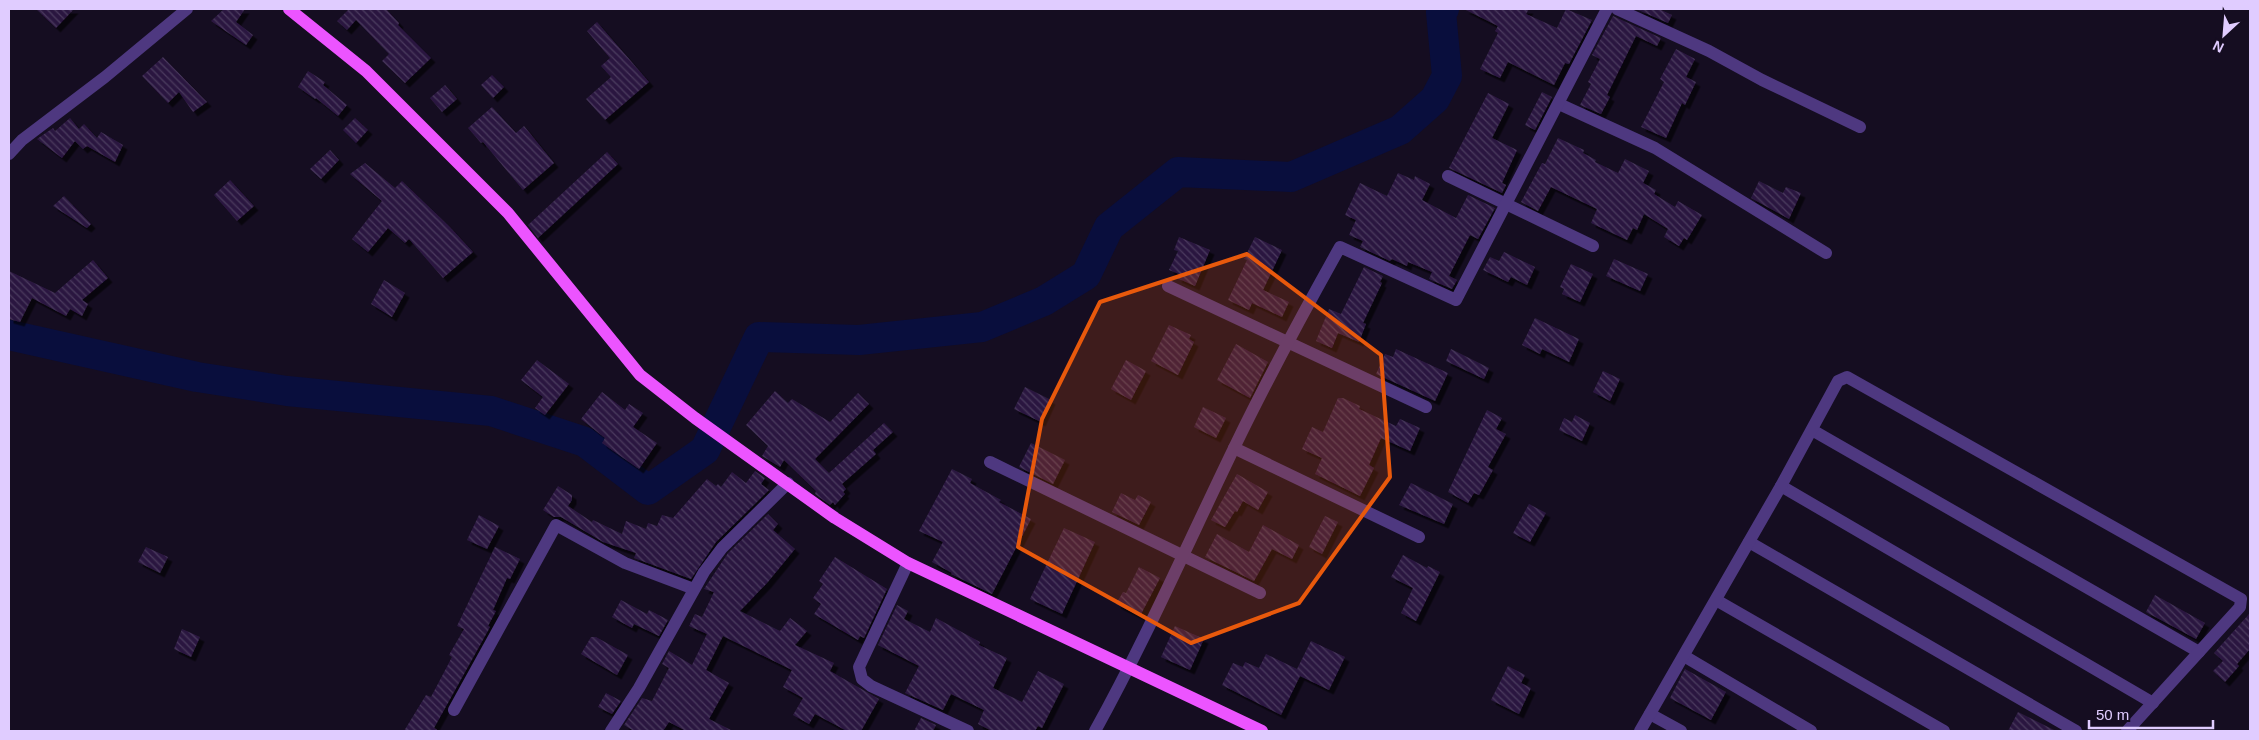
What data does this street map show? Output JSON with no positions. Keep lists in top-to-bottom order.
{
  "scale_bar": "50 m",
  "north": "bottom left"
}
